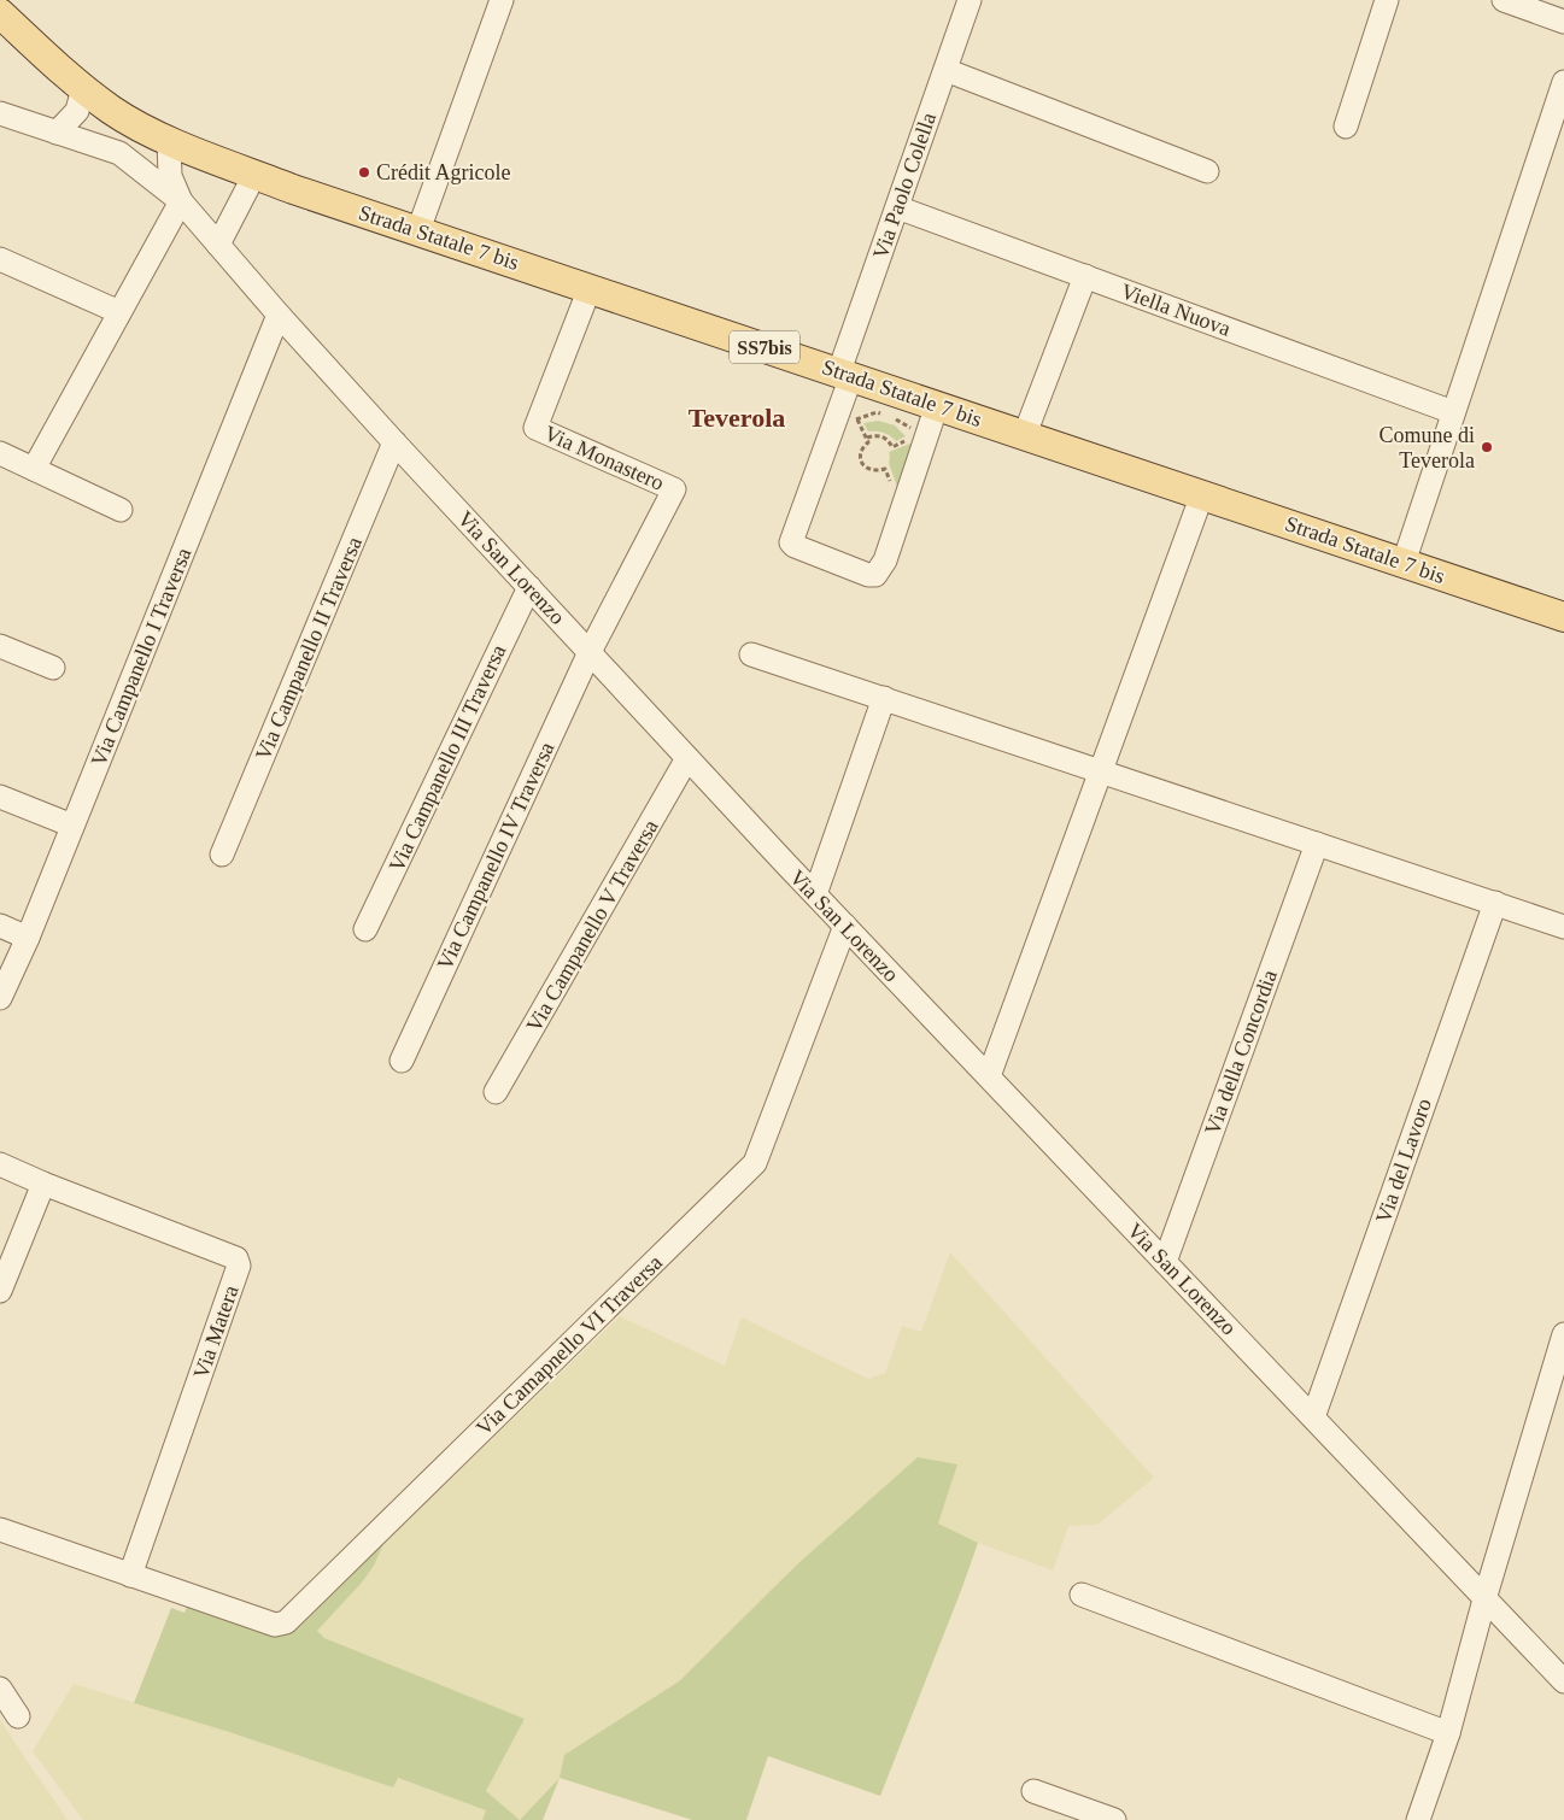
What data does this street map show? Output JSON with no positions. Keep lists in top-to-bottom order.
{
  "streets": {
    "main road": ["Strada Statale 7 bis", "SS7bis"],
    "street": [
      "Via Paolo Colella",
      "Viella Nuova",
      "Via Monastero",
      "Via San Lorenzo",
      "Via Campanello II Traversa",
      "Via Campanello I Traversa",
      "Via Campanello III Traversa",
      "Via Campanello IV Traversa",
      "Via Campanello V Traversa",
      "Via della Concordia",
      "Via del Lavoro",
      "Via Matera",
      "Via Camapnello VI Traversa"
    ]
  },
  "crossings": [
    ["Via Paolo Colella", "Strada Statale 7 bis"],
    ["Via Paolo Colella", "Viella Nuova"],
    ["Strada Statale 7 bis", "Via Monastero"],
    ["Strada Statale 7 bis", "Via San Lorenzo"],
    ["Via Monastero", "Via San Lorenzo"],
    ["Via Monastero", "Via Campanello IV Traversa"],
    ["Via San Lorenzo", "Via Campanello II Traversa"],
    ["Via San Lorenzo", "Via Campanello I Traversa"],
    ["Via San Lorenzo", "Via Campanello III Traversa"],
    ["Via San Lorenzo", "Via Campanello IV Traversa"],
    ["Via San Lorenzo", "Via Campanello V Traversa"],
    ["Via San Lorenzo", "Via della Concordia"],
    ["Via San Lorenzo", "Via del Lavoro"],
    ["Via San Lorenzo", "Via Camapnello VI Traversa"],
    ["Via Matera", "Via Camapnello VI Traversa"]
  ],
  "districts": ["Teverola"],
  "places": ["Crédit Agricole", "Comune di Teverola"]
}
